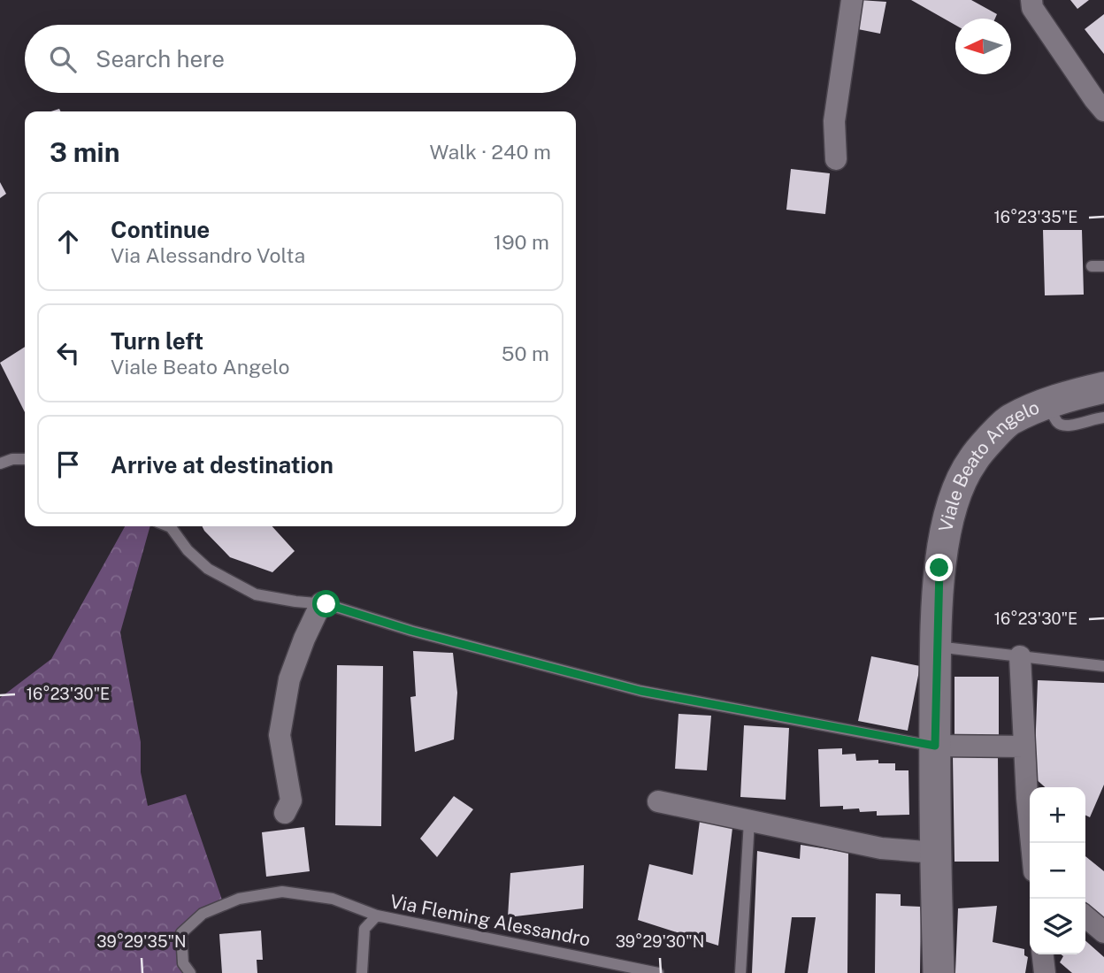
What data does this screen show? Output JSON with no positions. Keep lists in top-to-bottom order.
{
  "streets": {
    "street": ["Viale Beato Angelo"],
    "lane": ["Via Fleming Alessandro"]
  },
  "north": "left",
  "page": {
    "search": "Search here",
    "heading": ["3 min", "Walk · 240 m"],
    "list": [
      ["Continue", "Via Alessandro Volta", "190 m"],
      ["Turn left", "Viale Beato Angelo", "50 m"],
      "Arrive at destination"
    ],
    "map_buttons": ["+", "−"]
  },
  "coordinates": [
    "16°23'35\"E",
    "16°23'30\"E",
    "39°29'35\"N",
    "39°29'30\"N"
  ]
}
